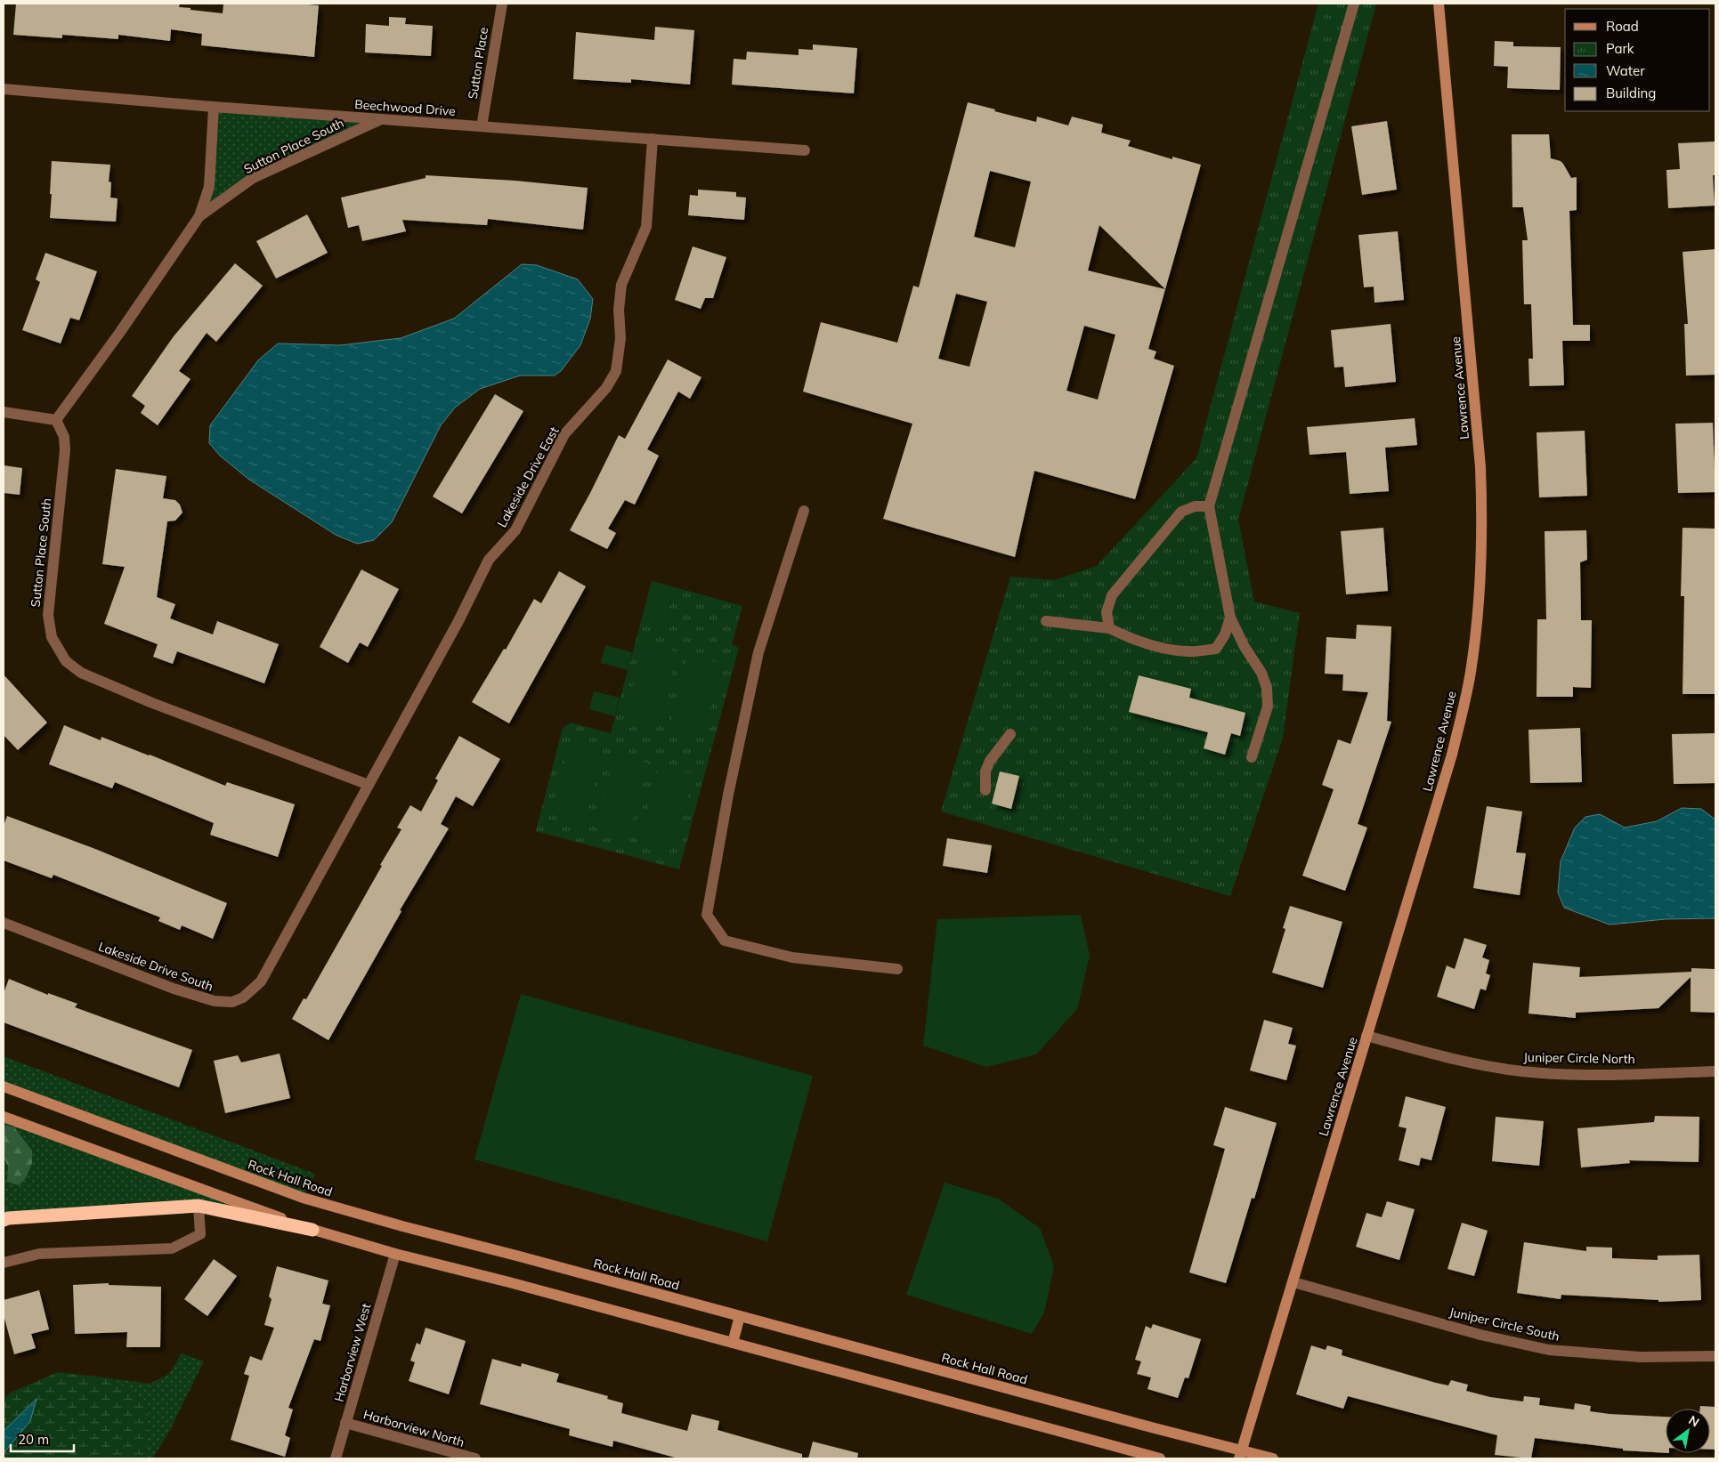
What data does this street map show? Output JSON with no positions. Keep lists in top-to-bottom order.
{
  "streets": {
    "main road": ["Lawrence Avenue", "Rock Hall Road"],
    "street": [
      "Sutton Place",
      "Beechwood Drive",
      "Sutton Place South",
      "Lakeside Drive East",
      "Lakeside Drive South",
      "Juniper Circle North",
      "Juniper Circle South",
      "Harborview West",
      "Harborview North"
    ]
  },
  "crossings": [
    ["Sutton Place", "Beechwood Drive"],
    ["Beechwood Drive", "Sutton Place South"],
    ["Beechwood Drive", "Lakeside Drive East"],
    ["Sutton Place South", "Lakeside Drive East"],
    ["Sutton Place South", "Lakeside Drive South"],
    ["Lawrence Avenue", "Juniper Circle North"],
    ["Lawrence Avenue", "Rock Hall Road"],
    ["Lawrence Avenue", "Juniper Circle South"],
    ["Lakeside Drive East", "Lakeside Drive South"],
    ["Harborview West", "Harborview North"]
  ],
  "legend": [
    "Road",
    "Park",
    "Water",
    "Building"
  ],
  "scale_bar": "20 m",
  "north": "top right"
}
